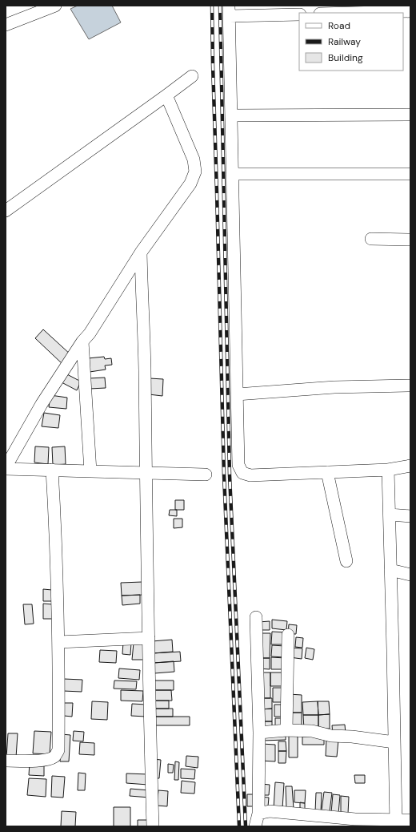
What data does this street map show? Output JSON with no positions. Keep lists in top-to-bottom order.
{
  "legend": ["Road", "Railway", "Building"]
}
